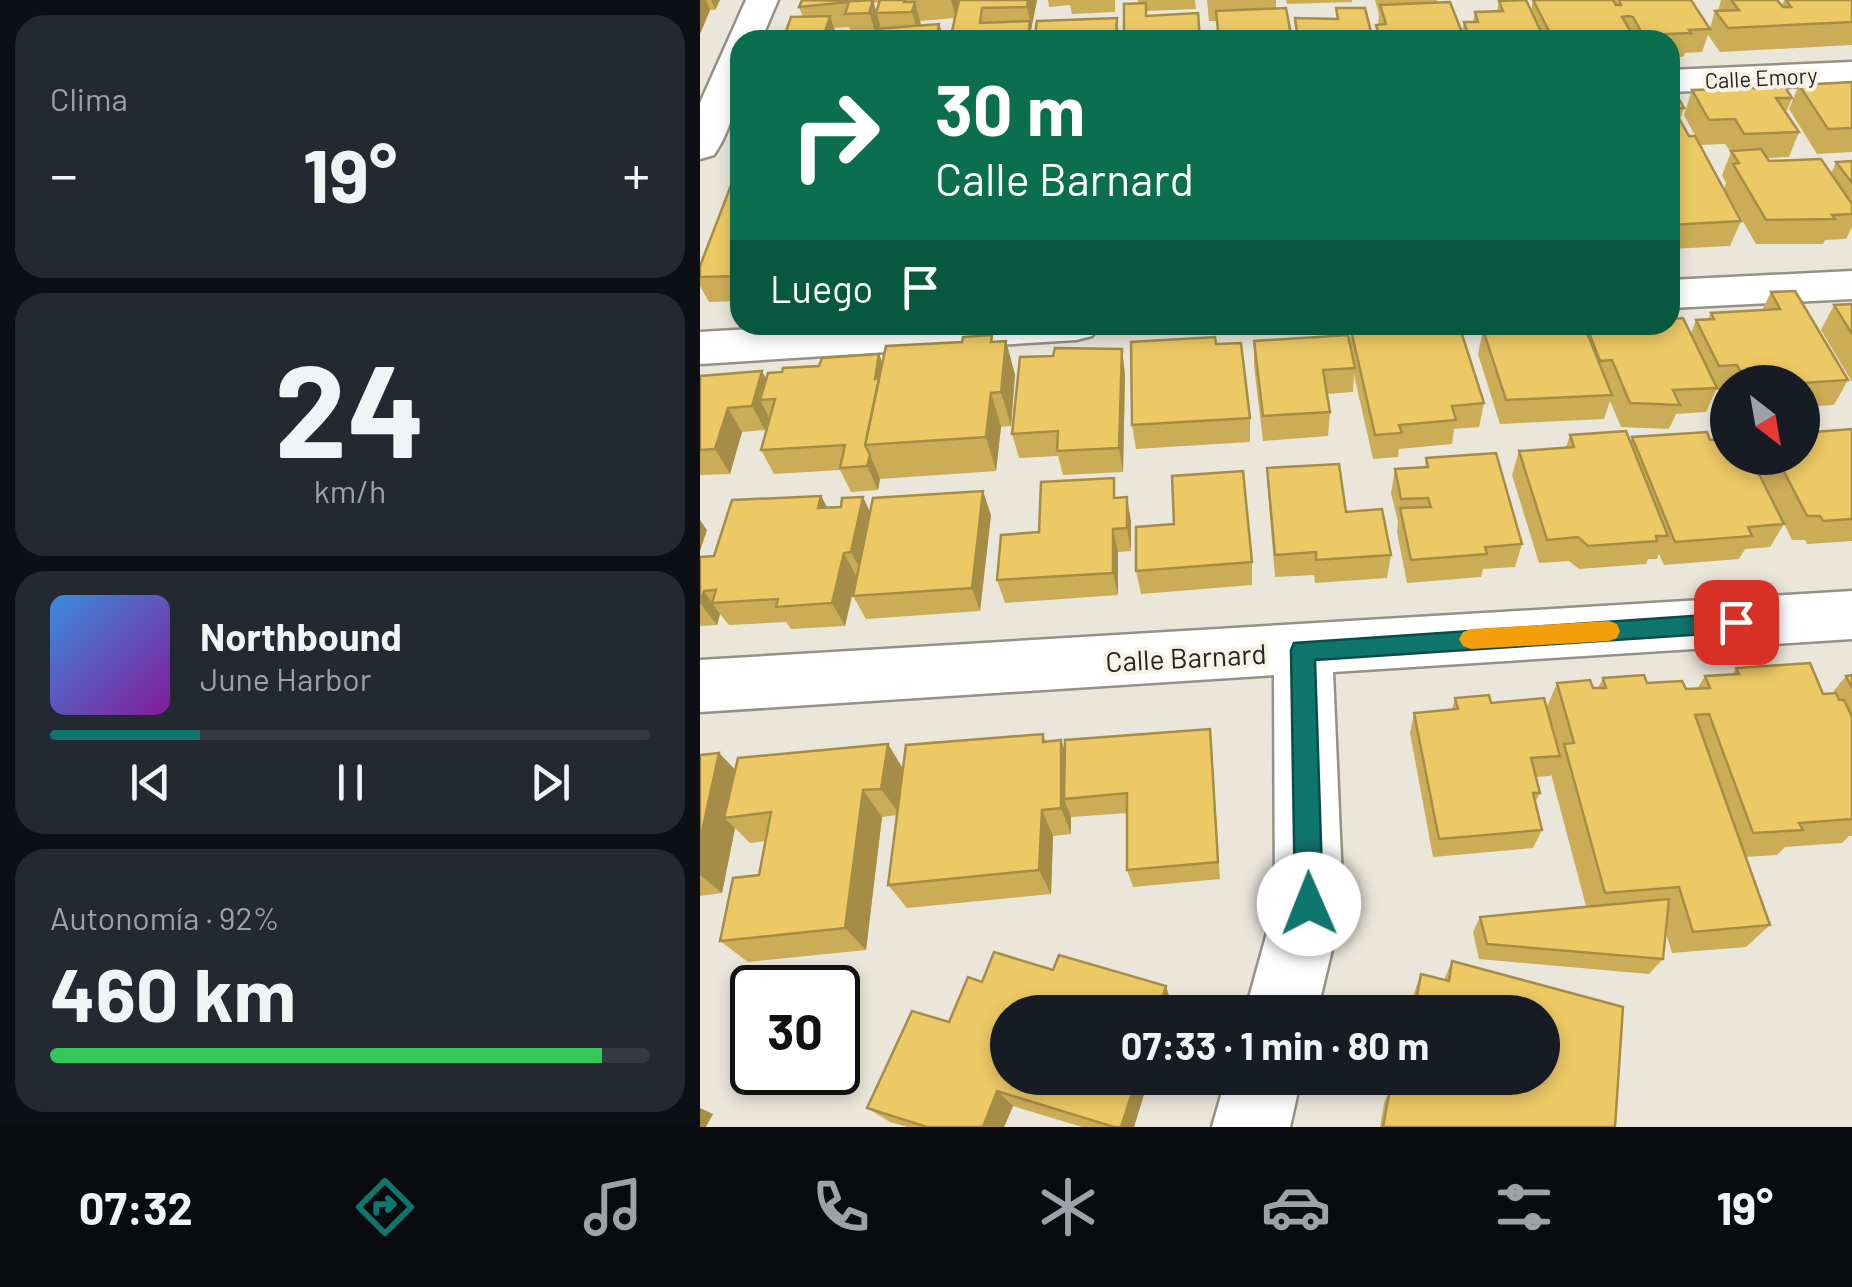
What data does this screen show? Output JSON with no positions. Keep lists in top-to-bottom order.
{
  "streets": {
    "street": ["Calle Emory", "Calle Barnard"]
  },
  "north": "bottom right",
  "page": {
    "tile": [
      "Clima",
      ["24", "km/h"],
      ["Autonomía · 92%", "460 km"]
    ],
    "turn": ["30 m", "Calle Barnard"],
    "heat": ["−", "19°", "+"],
    "then": "Luego",
    "song": ["Northbound", "June Harbor"],
    "limit": "30",
    "trip": "07:33 · 1 min · 80 m",
    "tabs": ["07:32", "19°"]
  }
}
